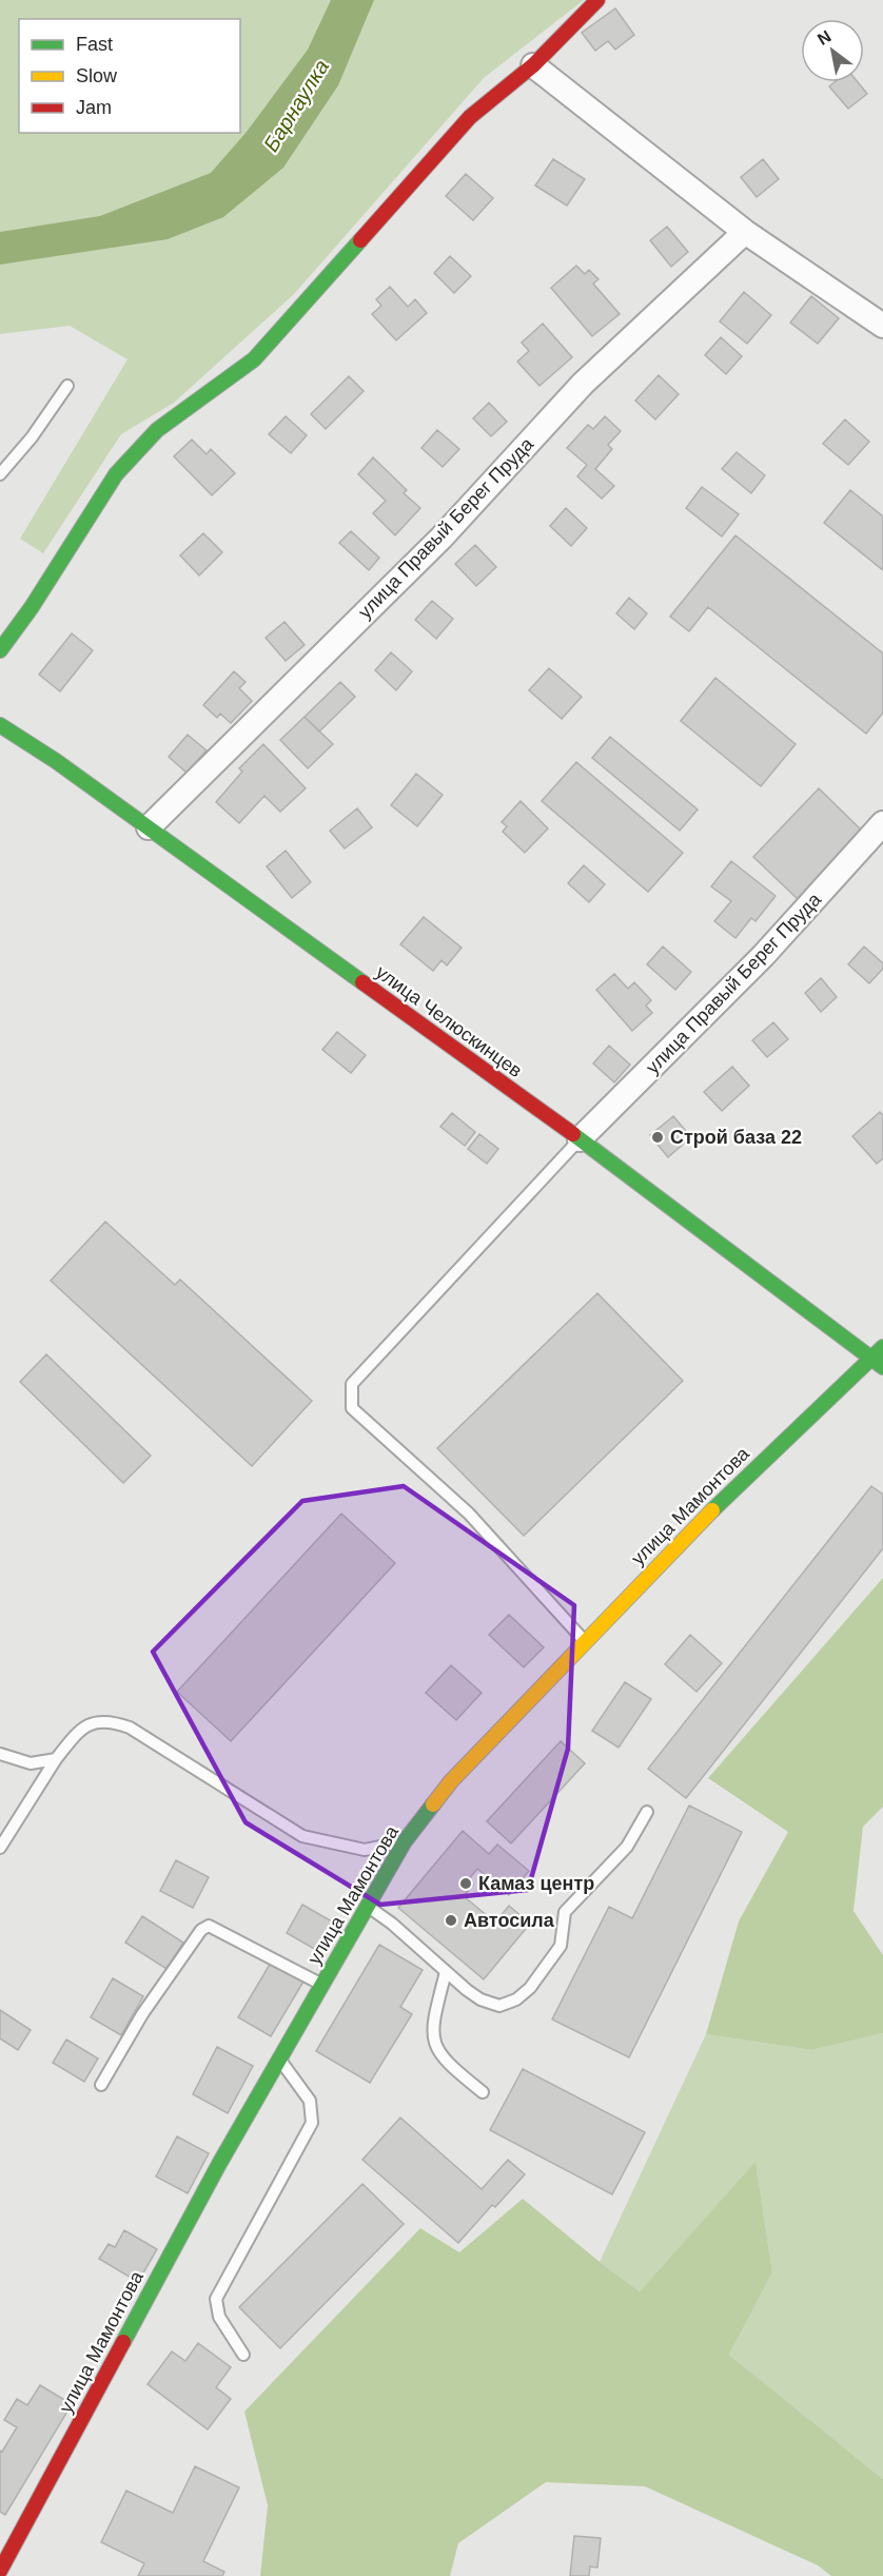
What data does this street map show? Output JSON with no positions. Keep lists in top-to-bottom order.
{
  "streets": {
    "street": ["улица Правый Берег Пруда", "улица Челюскинцев", "улица Мамонтова"]
  },
  "crossings": [
    ["улица Правый Берег Пруда", "улица Челюскинцев"],
    ["улица Челюскинцев", "улица Мамонтова"]
  ],
  "water": ["Барнаулка"],
  "places": ["Строй база 22", "Камаз центр", "Автосила"],
  "legend": ["Fast", "Slow", "Jam"],
  "north": "top left"
}
